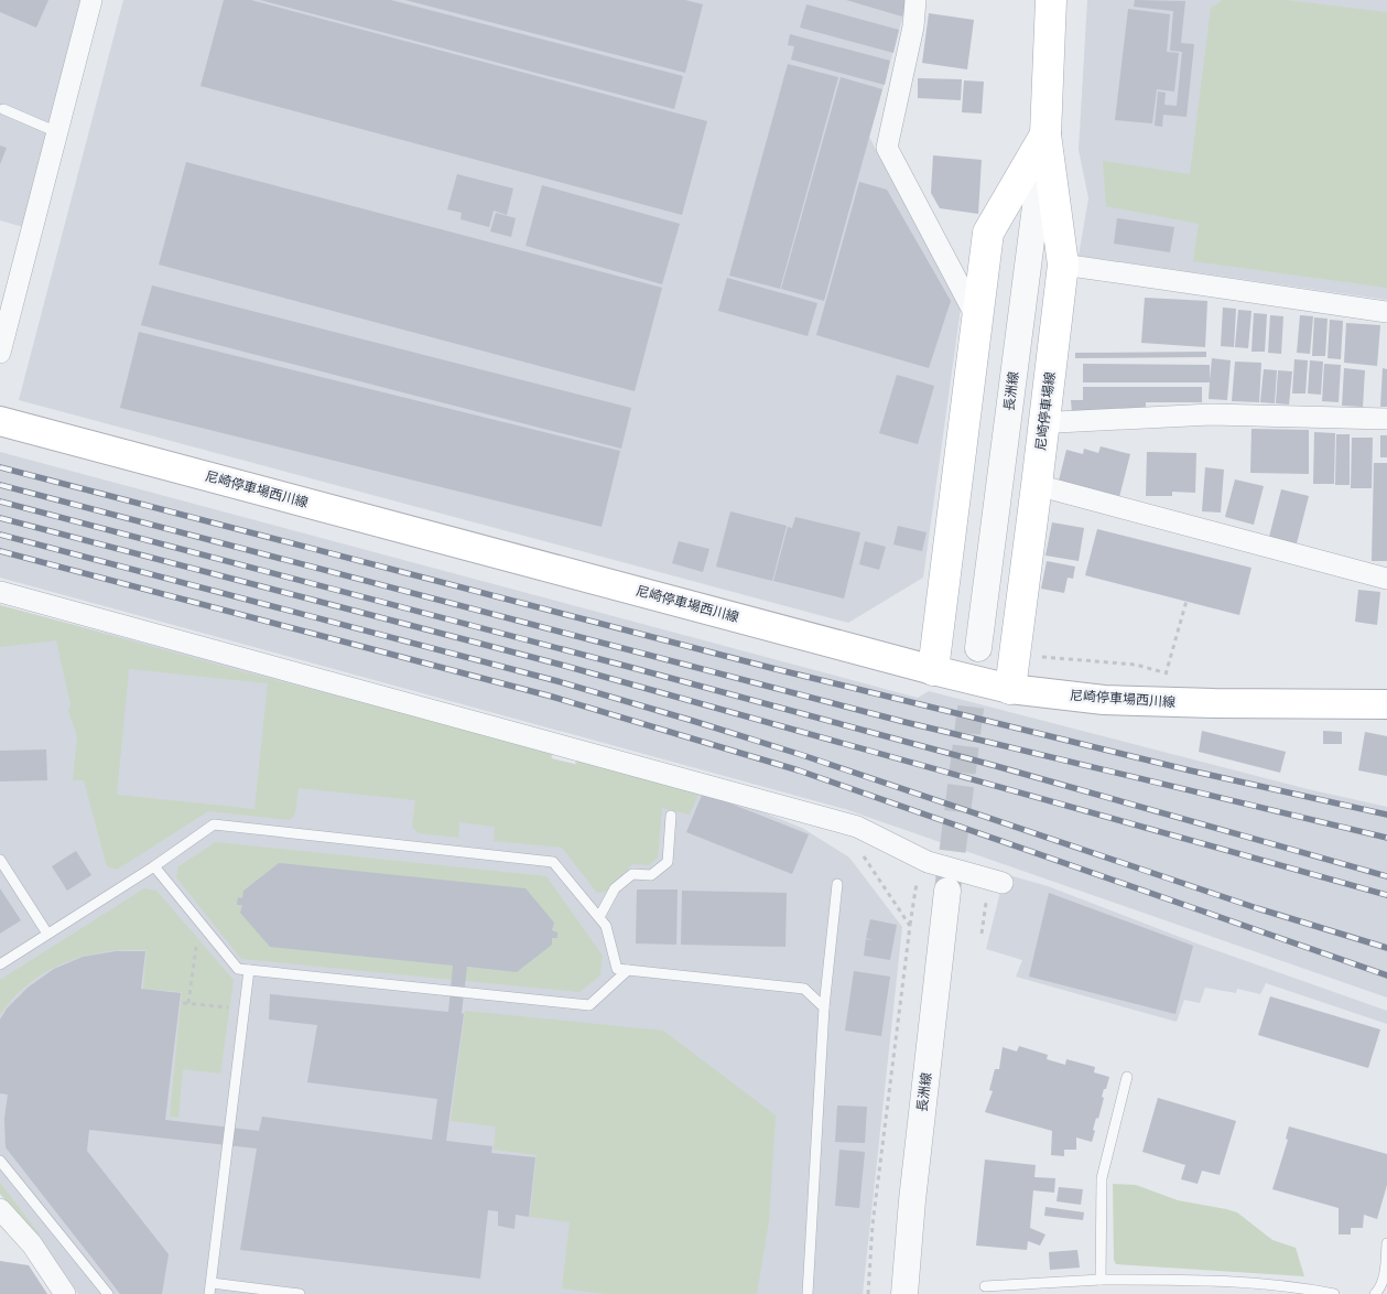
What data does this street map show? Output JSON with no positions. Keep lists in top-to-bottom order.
{
  "streets": {
    "main road": ["尼崎停車場線", "尼崎停車場西川線"],
    "street": ["長洲線"]
  },
  "crossings": [
    ["長洲線", "尼崎停車場線"],
    ["尼崎停車場線", "尼崎停車場西川線"]
  ]
}
